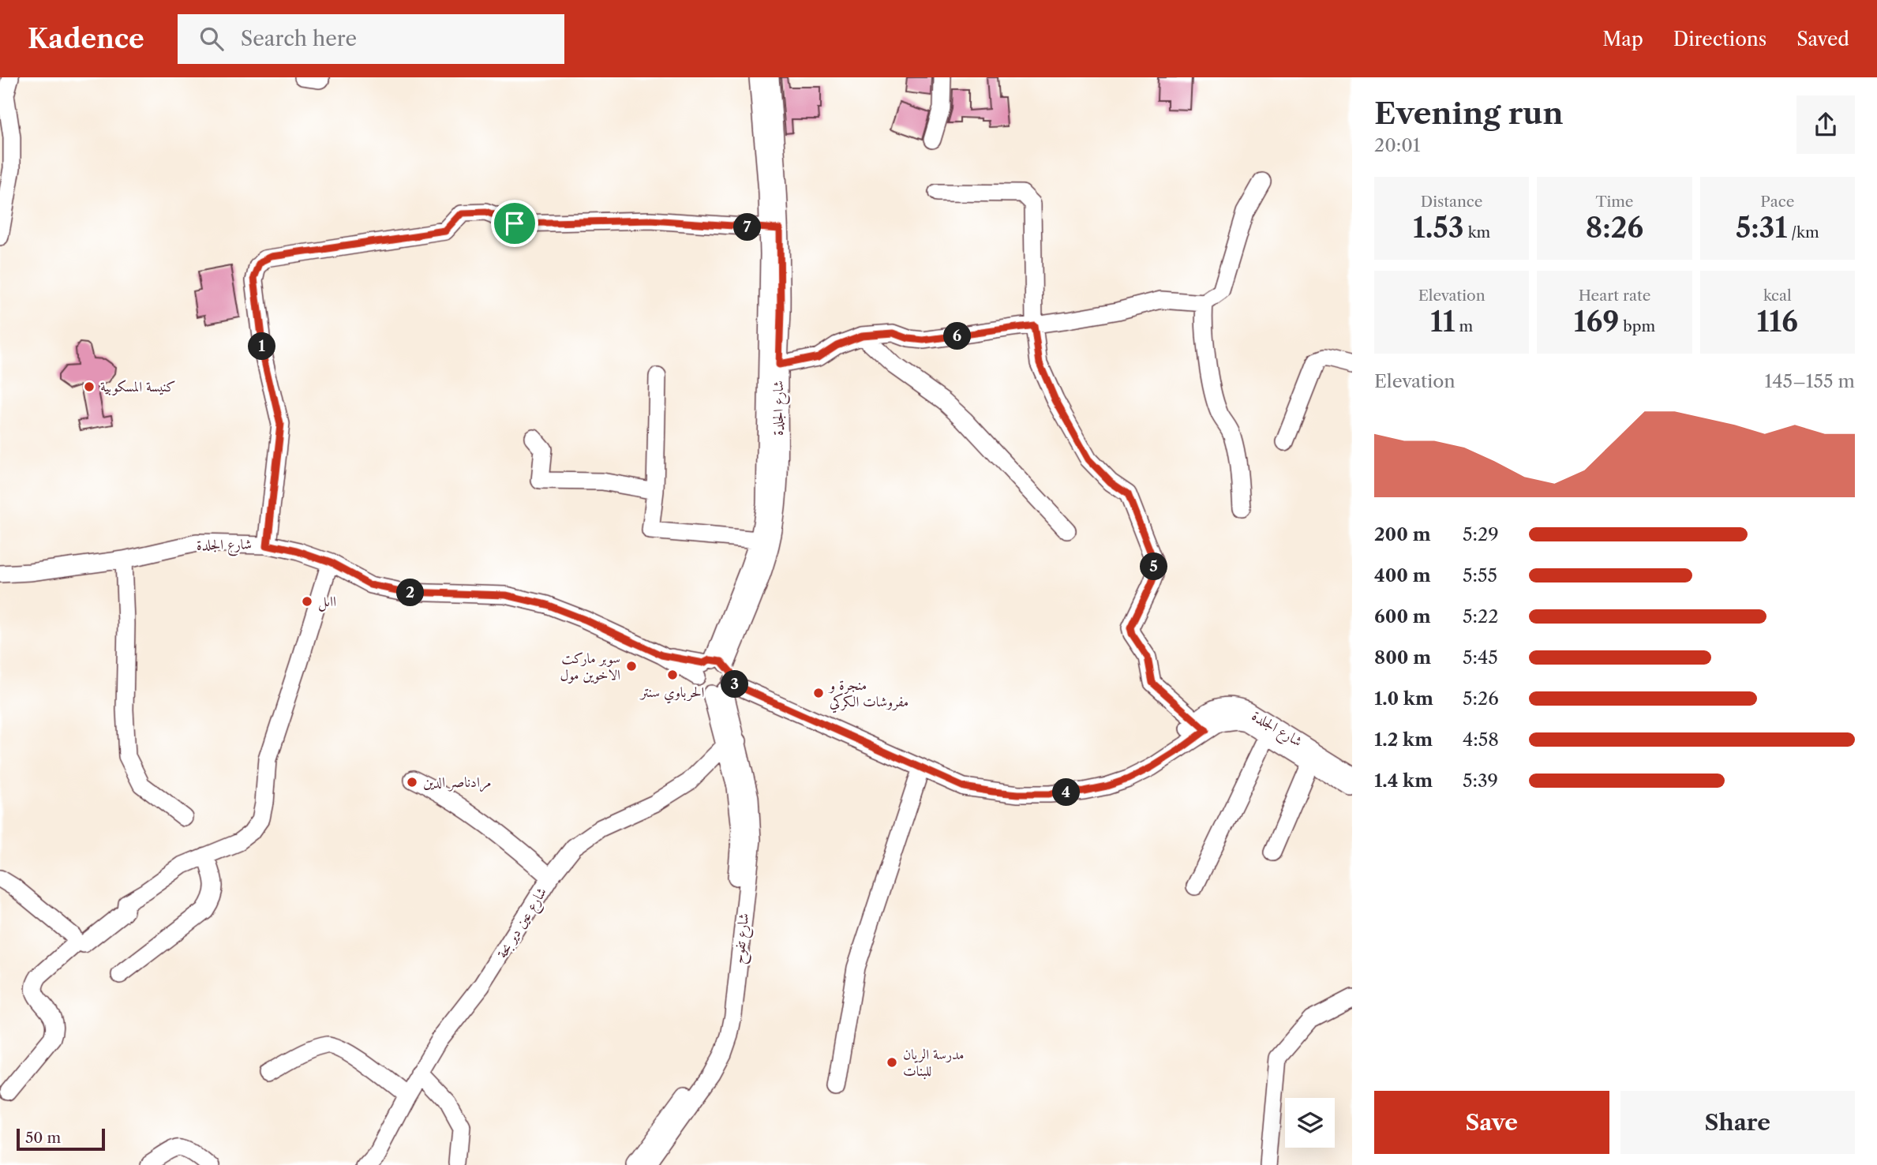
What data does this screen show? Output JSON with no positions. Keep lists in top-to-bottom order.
{
  "streets": {
    "street": ["شارع الجلدة", "شارع عين دير بحة", "شارع تفوح"]
  },
  "crossings": [
    ["شارع الجلدة", "شارع تفوح"],
    ["شارع عين دير بحة", "شارع تفوح"]
  ],
  "places": [
    "كنيسة المسكوبية",
    "ااىل",
    "سوبر ماركت الاخوين مول",
    "الحرباوي سنتر",
    "منجرة و مفروشات الكركي",
    "مرادناصر الدين",
    "مدرسة الريان للبنات"
  ],
  "scale_bar": "50 m",
  "page": {
    "header": "Kadence",
    "search": "Search here",
    "nav": ["Map", "Directions", "Saved"],
    "heading": ["Evening run", "20:01"],
    "stats": [
      ["Distance", "1.53 km"],
      ["Time", "8:26"],
      ["Pace", "5:31 /km"],
      ["Elevation", "11 m"],
      ["Heart rate", "169 bpm"],
      ["kcal", "116"]
    ],
    "pins": [
      "7",
      "6",
      "1",
      "5",
      "2",
      "3",
      "4"
    ],
    "chart": ["Elevation", "145–155 m"],
    "list": [
      {
        "name": "200 m",
        "note": "5:29"
      },
      {
        "name": "400 m",
        "note": "5:55"
      },
      {
        "name": "600 m",
        "note": "5:22"
      },
      {
        "name": "800 m",
        "note": "5:45"
      },
      {
        "name": "1.0 km",
        "note": "5:26"
      },
      {
        "name": "1.2 km",
        "note": "4:58"
      },
      {
        "name": "1.4 km",
        "note": "5:39"
      }
    ],
    "buttons": ["Save", "Share"],
    "scale": "50 m"
  }
}
